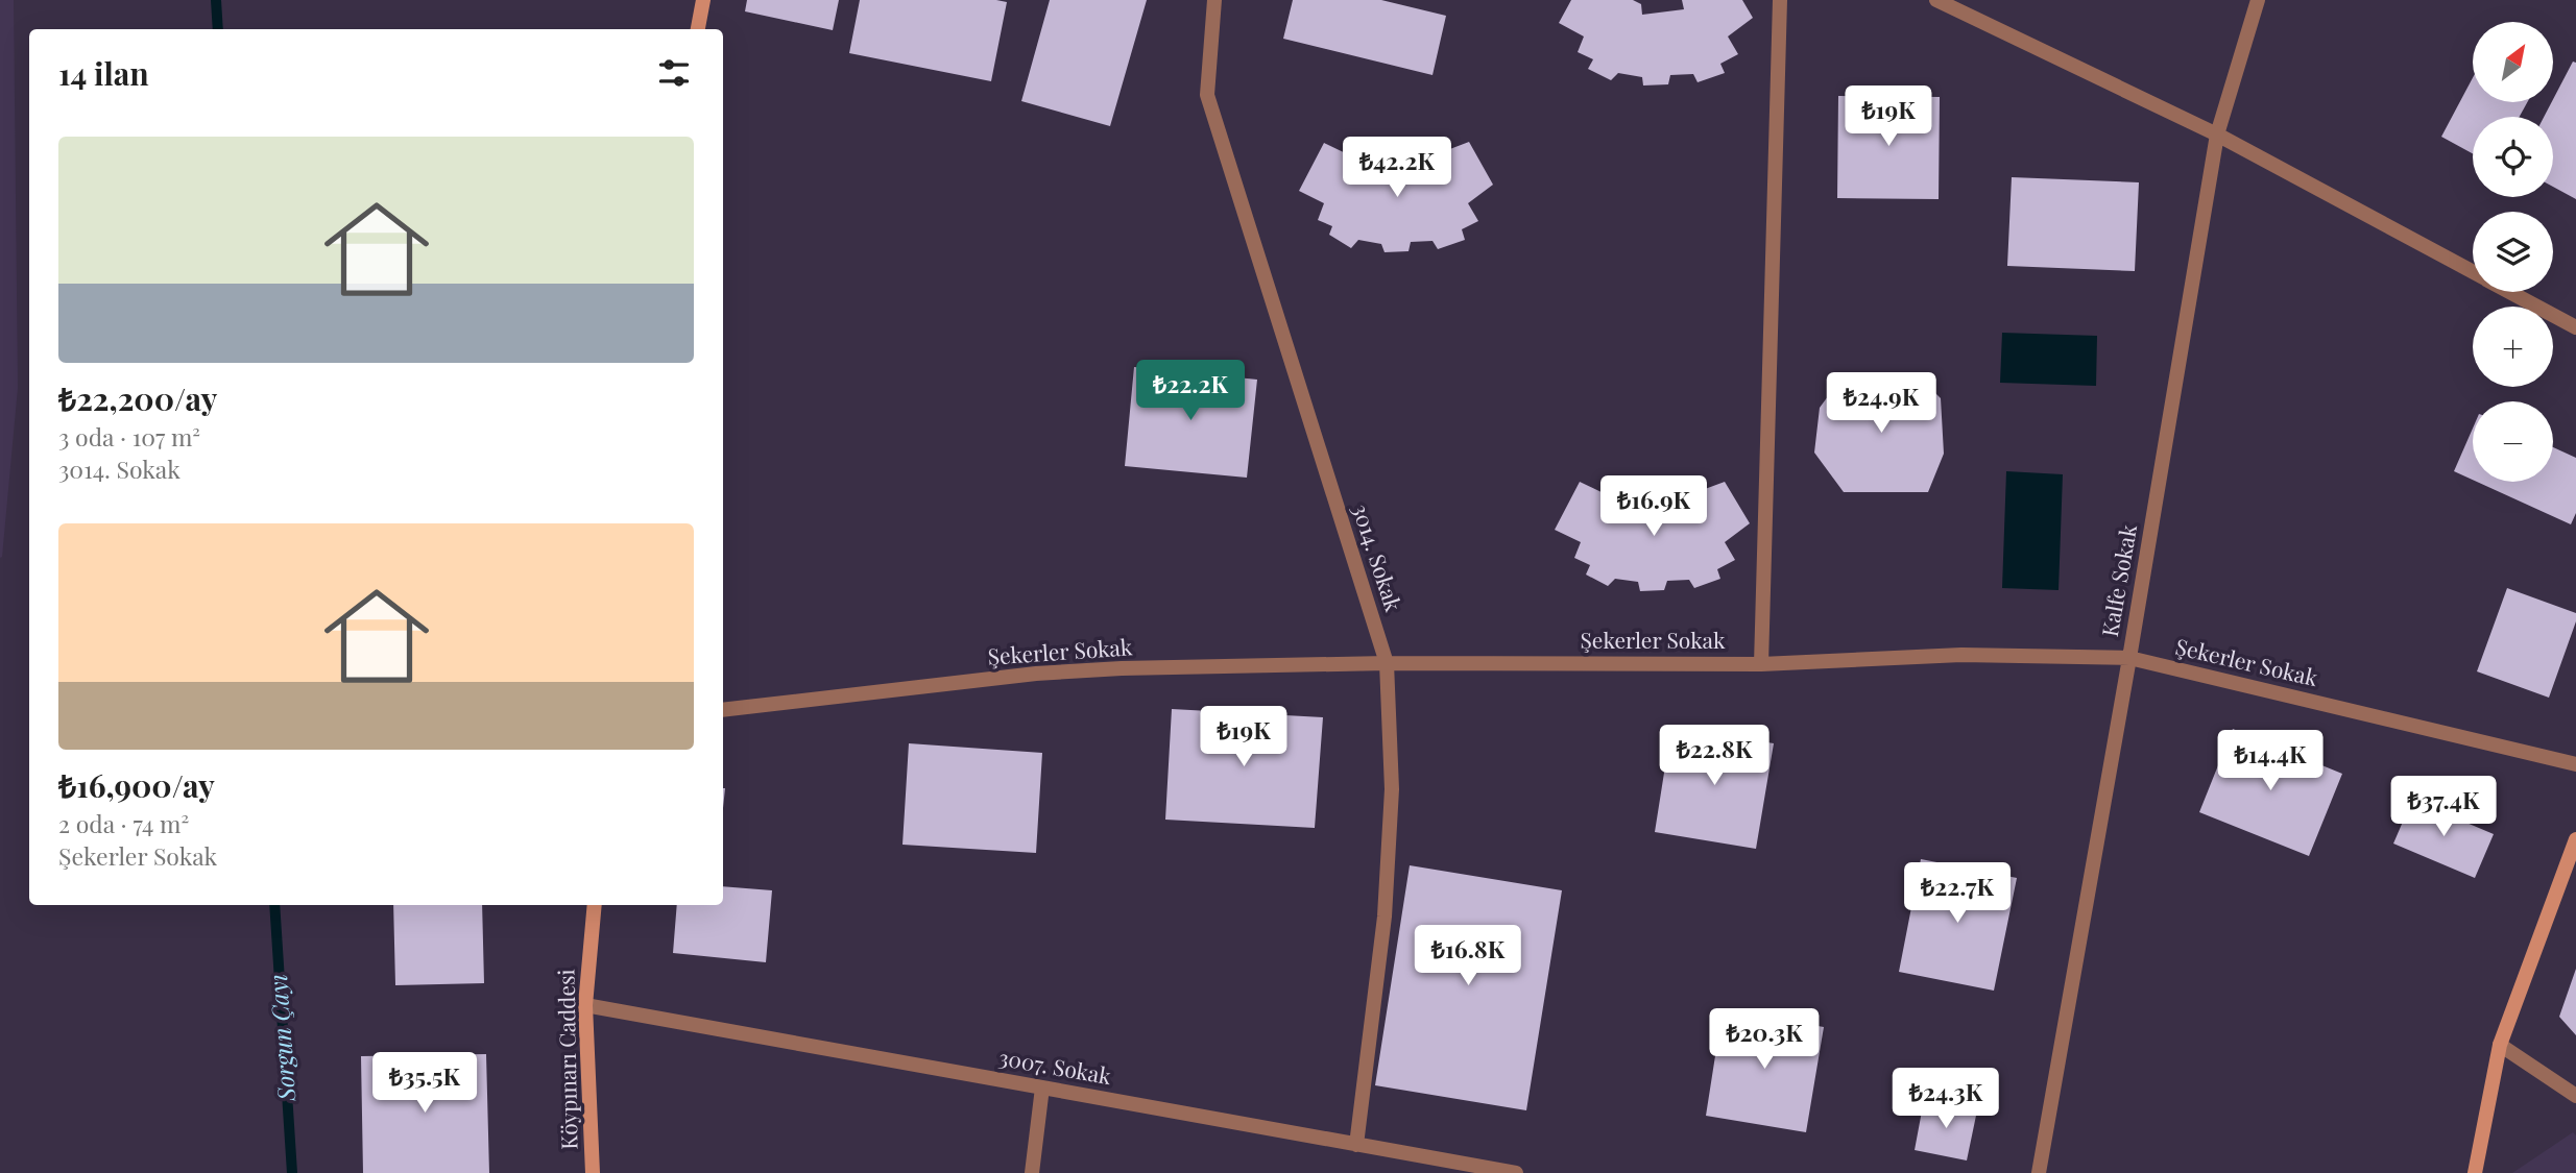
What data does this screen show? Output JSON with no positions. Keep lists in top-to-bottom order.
{
  "streets": {
    "street": [
      "3014. Sokak",
      "Kalfe Sokak",
      "Şekerler Sokak",
      "Köypınarı Caddesi",
      "3007. Sokak"
    ]
  },
  "crossings": [
    ["3014. Sokak", "Şekerler Sokak"],
    ["3014. Sokak", "3007. Sokak"],
    ["Kalfe Sokak", "Şekerler Sokak"],
    ["Köypınarı Caddesi", "3007. Sokak"]
  ],
  "water": ["Sorgun Çayı"],
  "north": "top right",
  "page": {
    "map_buttons": ["+", "−"],
    "heading": "14 ilan",
    "price": [
      "₺19K",
      "₺42.2K",
      "₺22.2K",
      "₺24.9K",
      "₺16.9K",
      "₺19K",
      "₺22.8K",
      "₺14.4K",
      "₺37.4K",
      "₺22.7K",
      "₺16.8K",
      "₺20.3K",
      "₺35.5K",
      "₺24.3K"
    ],
    "list": [
      {
        "name": "₺22,200/ay",
        "note": "3 oda · 107 m² · 3014. Sokak"
      },
      {
        "name": "₺16,900/ay",
        "note": "2 oda · 74 m² · Şekerler Sokak"
      }
    ]
  }
}
